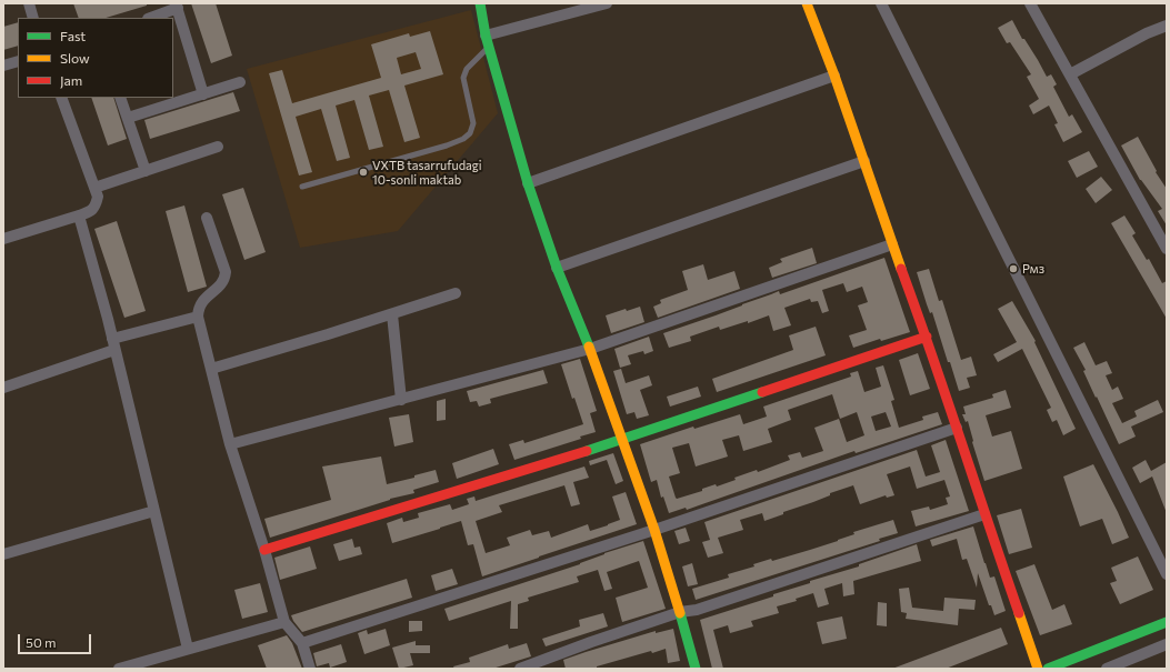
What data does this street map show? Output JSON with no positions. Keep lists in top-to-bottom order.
{
  "places": ["VXTB tasarrufudagi 10-sonli maktab", "Рмз"],
  "legend": ["Fast", "Slow", "Jam"],
  "scale_bar": "50 m"
}
